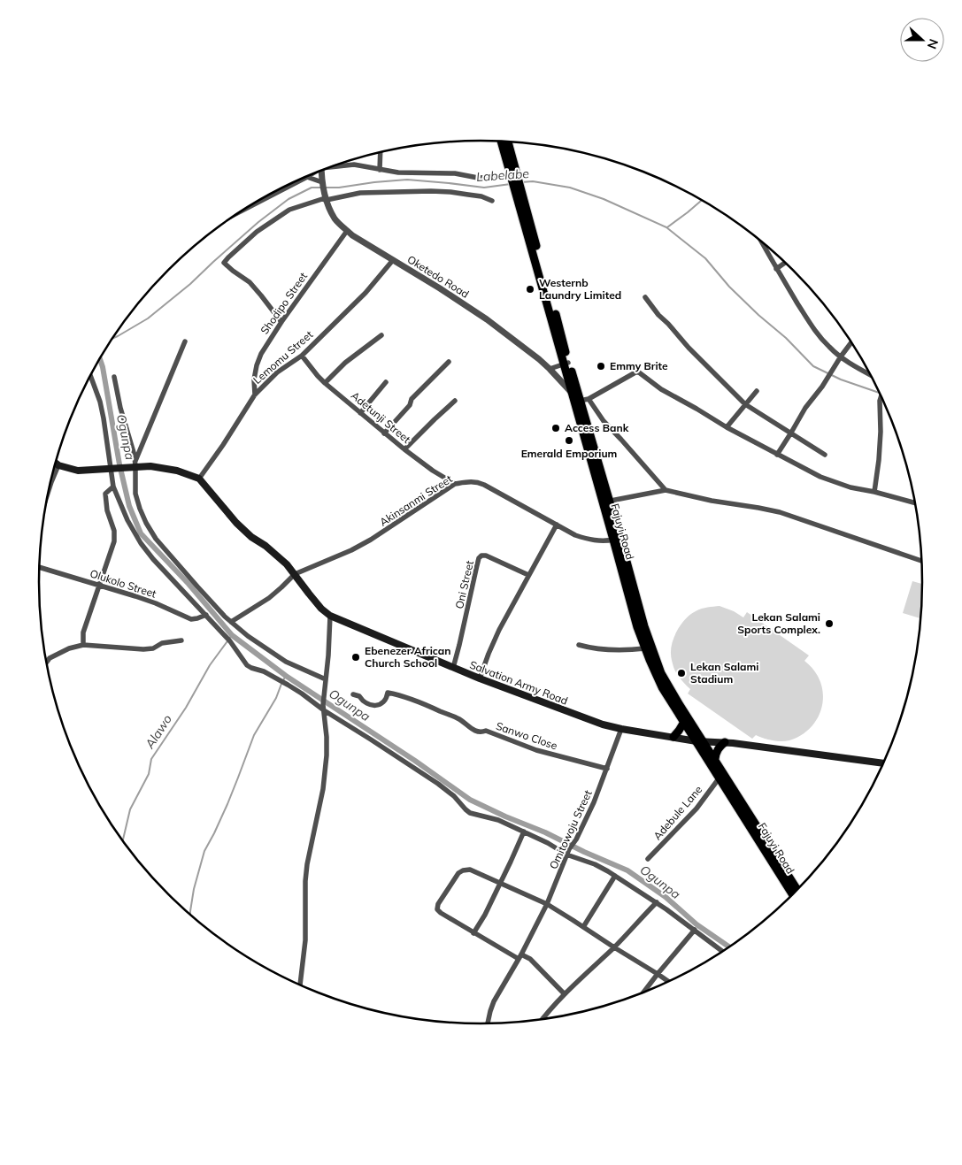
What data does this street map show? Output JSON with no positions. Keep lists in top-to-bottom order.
{
  "streets": {
    "highway": ["Fajuyi Road"],
    "main road": ["Salvation Army Road"],
    "street": [
      "Oketedo Road",
      "Shodipo Street",
      "Lemomu Street",
      "Adetunji Street",
      "Akinsanmi Street",
      "Olukolo Street",
      "Oni Street",
      "Sanwo Close",
      "Adebule Lane",
      "Omitowoju Street"
    ]
  },
  "crossings": [
    ["Oketedo Road", "Shodipo Street"],
    ["Oketedo Road", "Lemomu Street"],
    ["Oketedo Road", "Fajuyi Road"],
    ["Shodipo Street", "Lemomu Street"],
    ["Lemomu Street", "Adetunji Street"],
    ["Lemomu Street", "Salvation Army Road"],
    ["Adetunji Street", "Akinsanmi Street"],
    ["Akinsanmi Street", "Fajuyi Road"],
    ["Akinsanmi Street", "Salvation Army Road"],
    ["Fajuyi Road", "Salvation Army Road"],
    ["Fajuyi Road", "Adebule Lane"],
    ["Oni Street", "Salvation Army Road"],
    ["Salvation Army Road", "Omitowoju Street"],
    ["Sanwo Close", "Omitowoju Street"]
  ],
  "water": ["Labelabe", "Ogunpa", "Alawo"],
  "places": [
    "Westernb Laundry Limited",
    "Emmy Brite",
    "Access Bank",
    "Emerald Emporium",
    "Lekan Salami Sports Complex.",
    "Ebenezer African Church School",
    "Lekan Salami Stadium"
  ],
  "north": "right"
}
